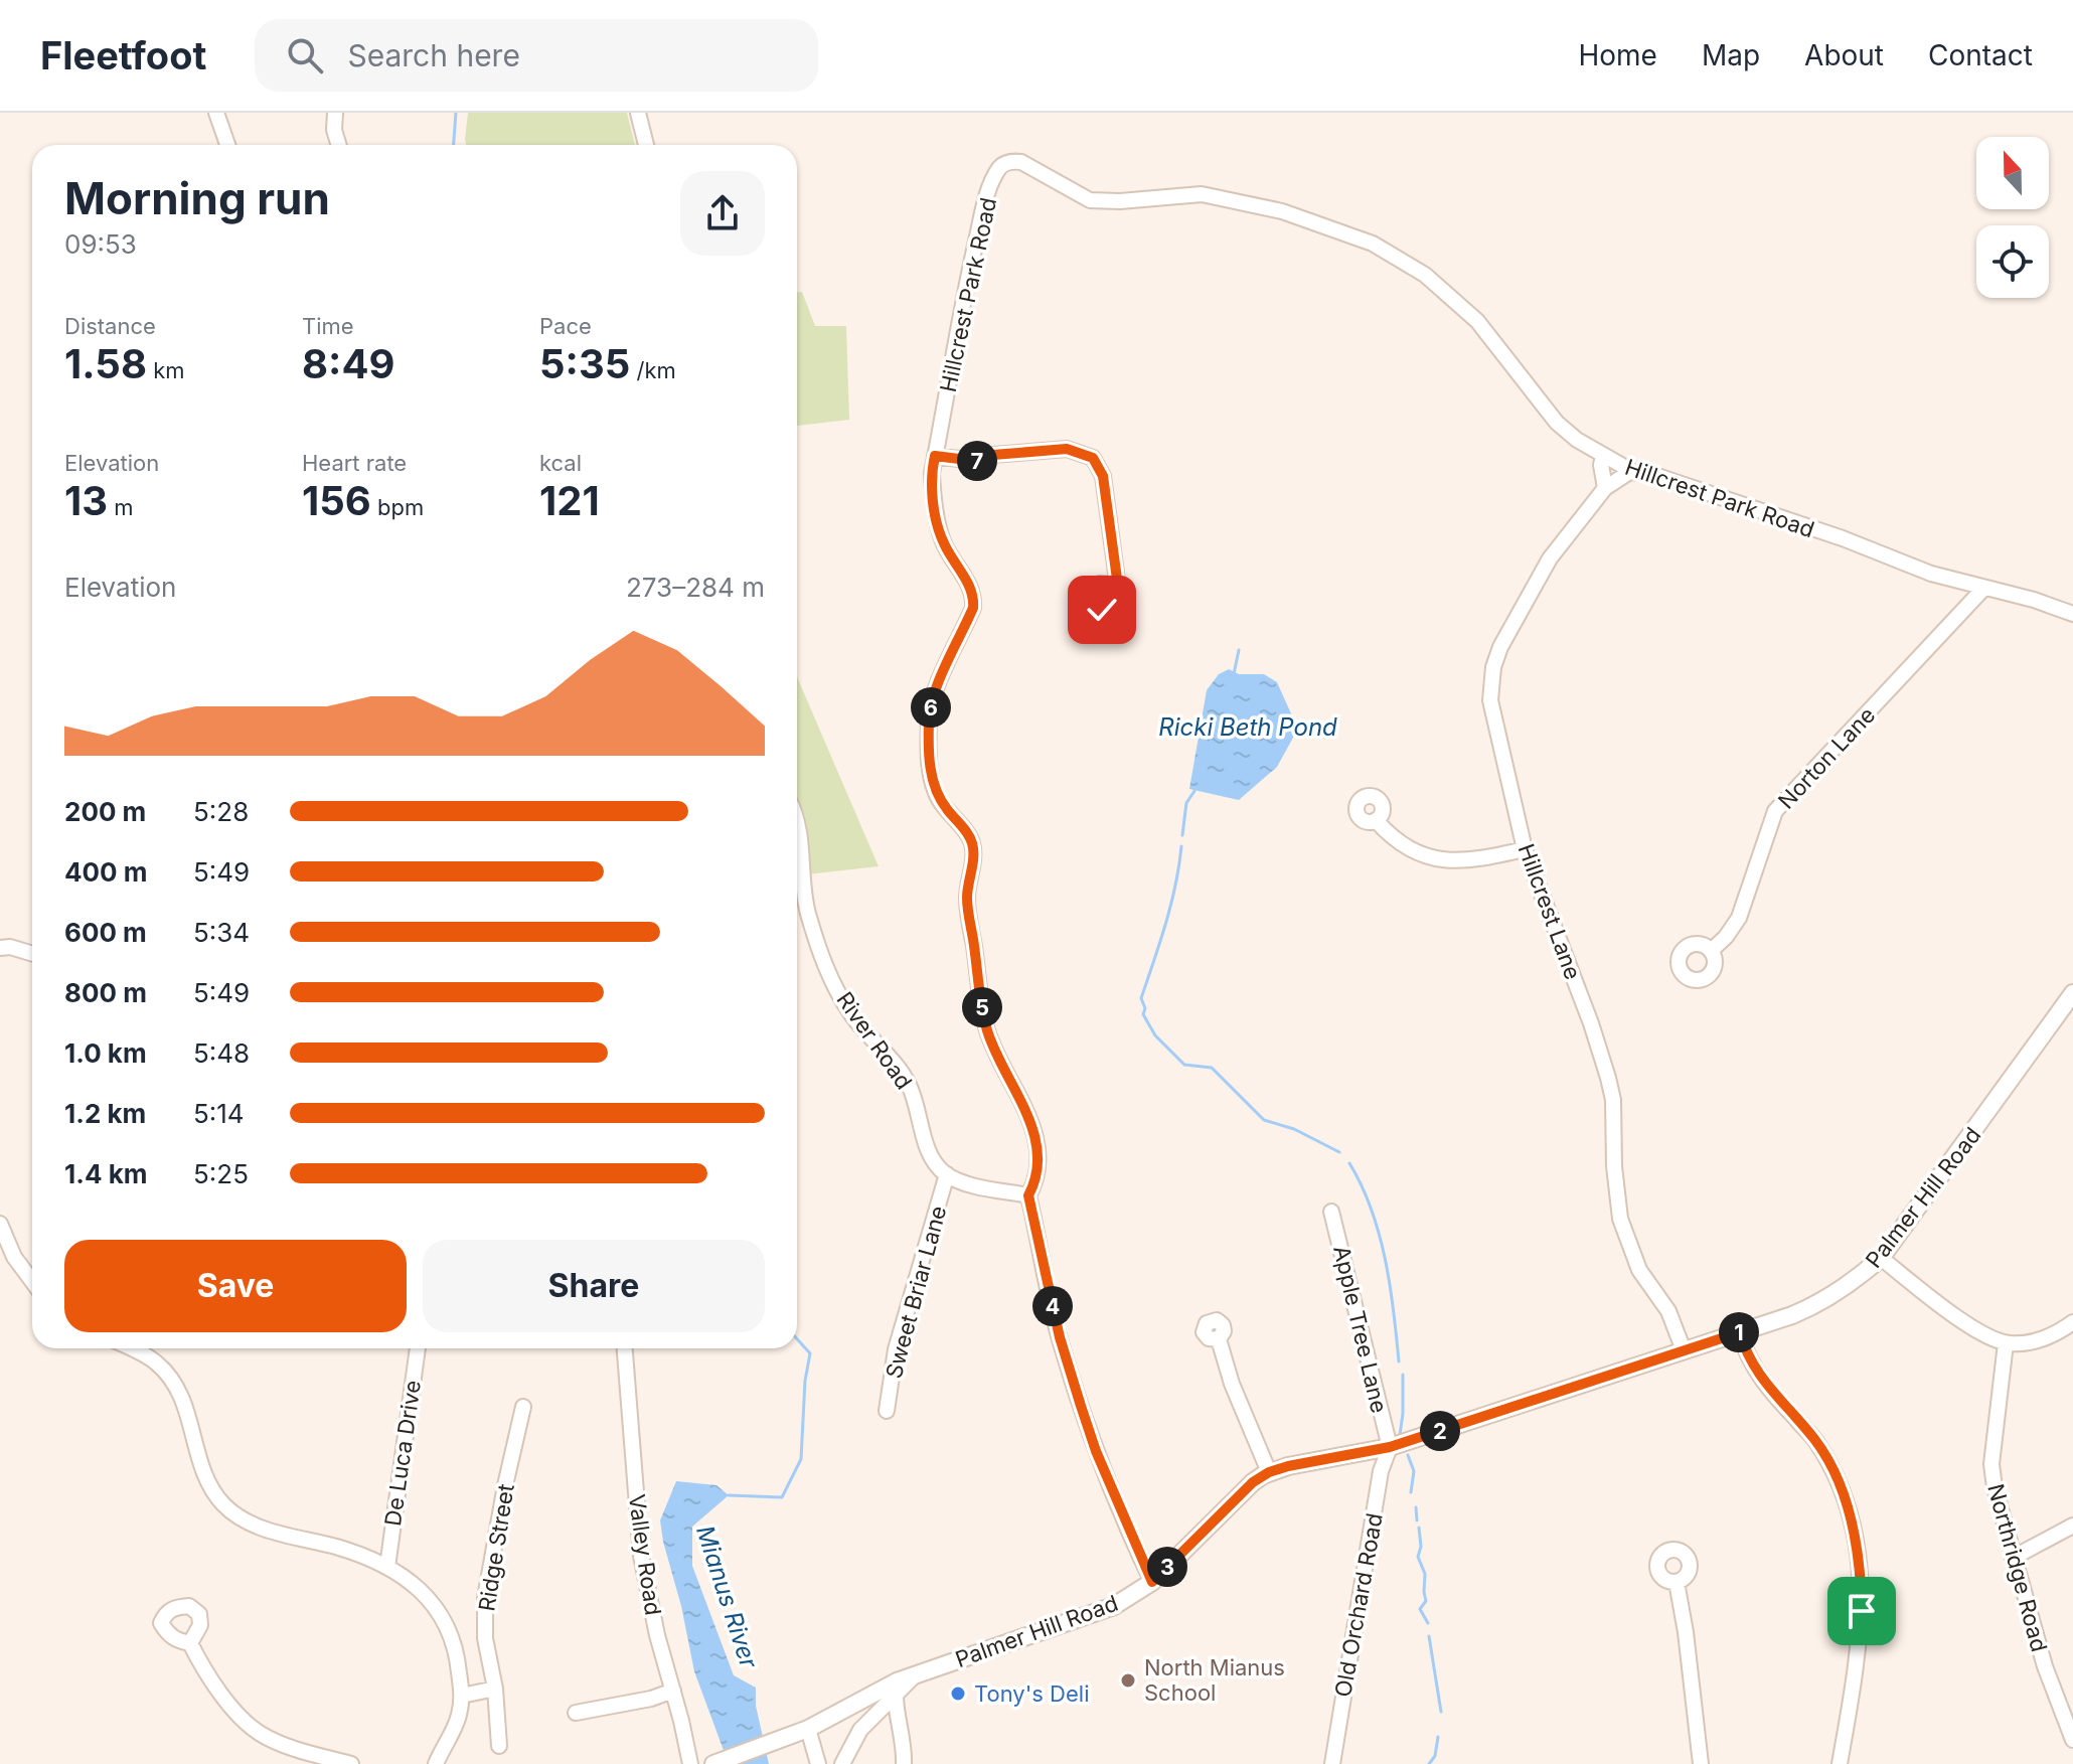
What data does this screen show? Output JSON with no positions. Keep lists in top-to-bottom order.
{
  "streets": {
    "main road": ["Palmer Hill Road"],
    "street": [
      "Hillcrest Park Road",
      "Norton Lane",
      "Hillcrest Lane",
      "River Road",
      "Sweet Briar Lane",
      "Apple Tree Lane",
      "De Luca Drive",
      "Ridge Street",
      "Valley Road",
      "Northridge Road",
      "Old Orchard Road"
    ]
  },
  "crossings": [
    ["Hillcrest Park Road", "Norton Lane"],
    ["Hillcrest Park Road", "Hillcrest Lane"],
    ["Hillcrest Lane", "Palmer Hill Road"],
    ["River Road", "Sweet Briar Lane"],
    ["Palmer Hill Road", "Apple Tree Lane"],
    ["Palmer Hill Road", "Old Orchard Road"],
    ["Apple Tree Lane", "Old Orchard Road"]
  ],
  "water": ["Ricki Beth Pond", "Mianus River"],
  "places": ["North Mianus School", "Tony's Deli"],
  "north": "top",
  "page": {
    "header": "Fleetfoot",
    "search": "Search here",
    "nav": [
      "Home",
      "Map",
      "About",
      "Contact"
    ],
    "heading": ["Morning run", "09:53"],
    "stats": [
      ["Distance", "1.58 km"],
      ["Time", "8:49"],
      ["Pace", "5:35 /km"],
      ["Elevation", "13 m"],
      ["Heart rate", "156 bpm"],
      ["kcal", "121"]
    ],
    "pins": [
      "7",
      "6",
      "5",
      "4",
      "1",
      "2",
      "3"
    ],
    "chart": ["Elevation", "273–284 m"],
    "list": [
      {
        "name": "200 m",
        "note": "5:28"
      },
      {
        "name": "400 m",
        "note": "5:49"
      },
      {
        "name": "600 m",
        "note": "5:34"
      },
      {
        "name": "800 m",
        "note": "5:49"
      },
      {
        "name": "1.0 km",
        "note": "5:48"
      },
      {
        "name": "1.2 km",
        "note": "5:14"
      },
      {
        "name": "1.4 km",
        "note": "5:25"
      }
    ],
    "buttons": ["Save", "Share"]
  }
}
